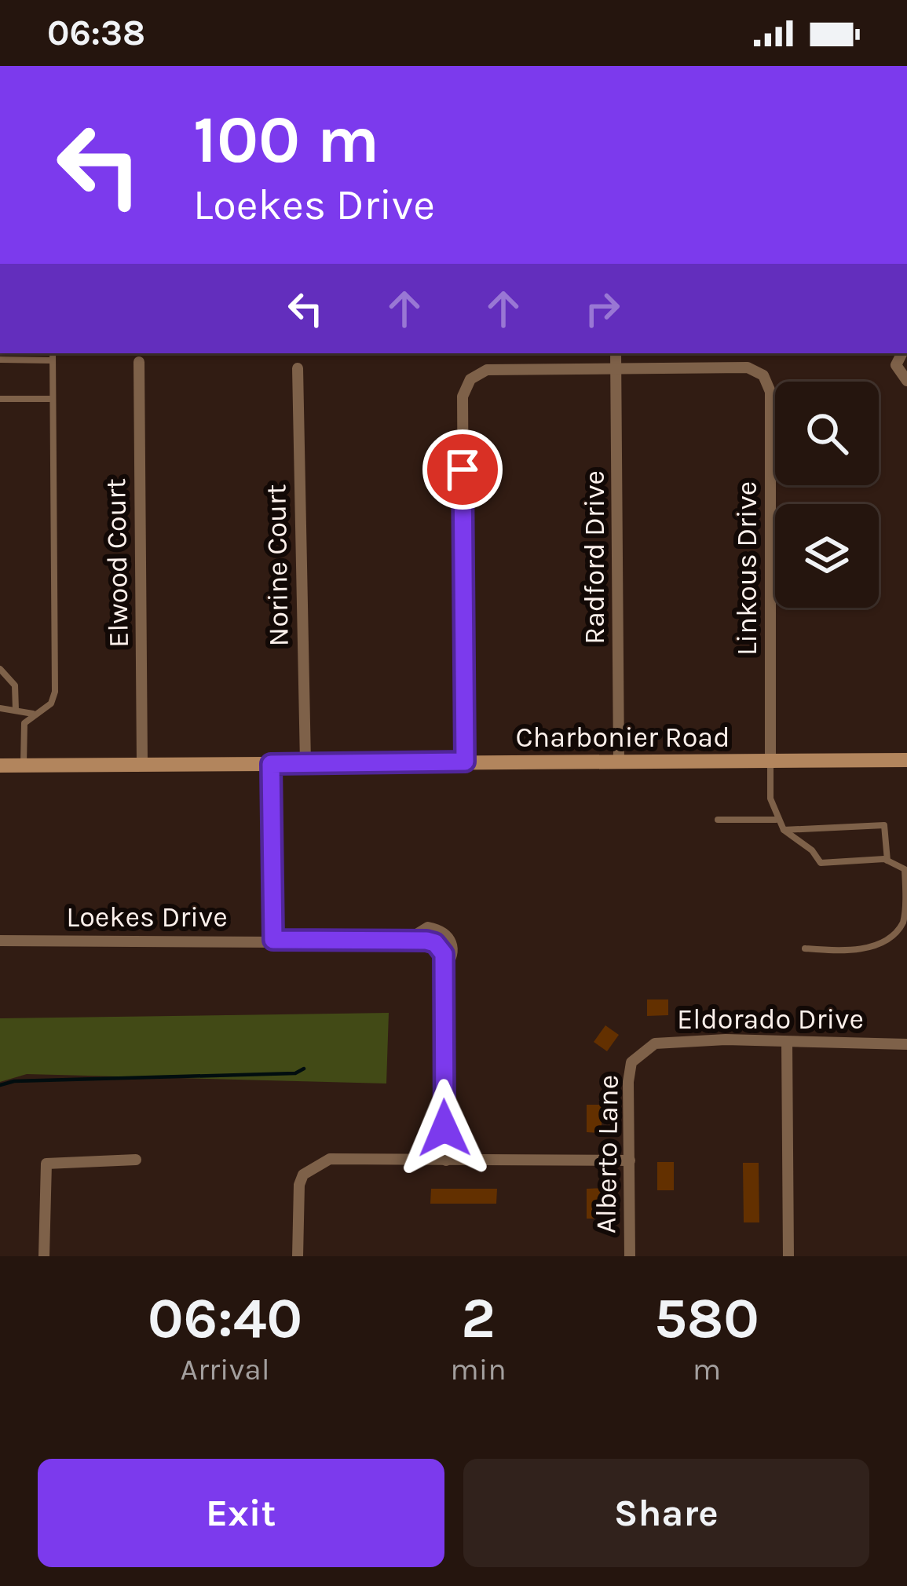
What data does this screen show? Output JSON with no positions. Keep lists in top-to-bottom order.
{
  "streets": {
    "main road": ["Charbonier Road"],
    "street": [
      "Radford Drive",
      "Elwood Court",
      "Norine Court",
      "Linkous Drive",
      "Loekes Drive",
      "Eldorado Drive",
      "Alberto Lane"
    ]
  },
  "crossings": [
    ["Radford Drive", "Linkous Drive"],
    ["Radford Drive", "Charbonier Road"],
    ["Elwood Court", "Charbonier Road"],
    ["Norine Court", "Charbonier Road"],
    ["Linkous Drive", "Charbonier Road"],
    ["Eldorado Drive", "Alberto Lane"]
  ],
  "page": {
    "status": "06:38",
    "turn": ["100 m", "Loekes Drive"],
    "eta": [
      "06:40",
      "Arrival",
      "2",
      "min",
      "580",
      "m"
    ],
    "buttons": ["Exit", "Share"]
  }
}
